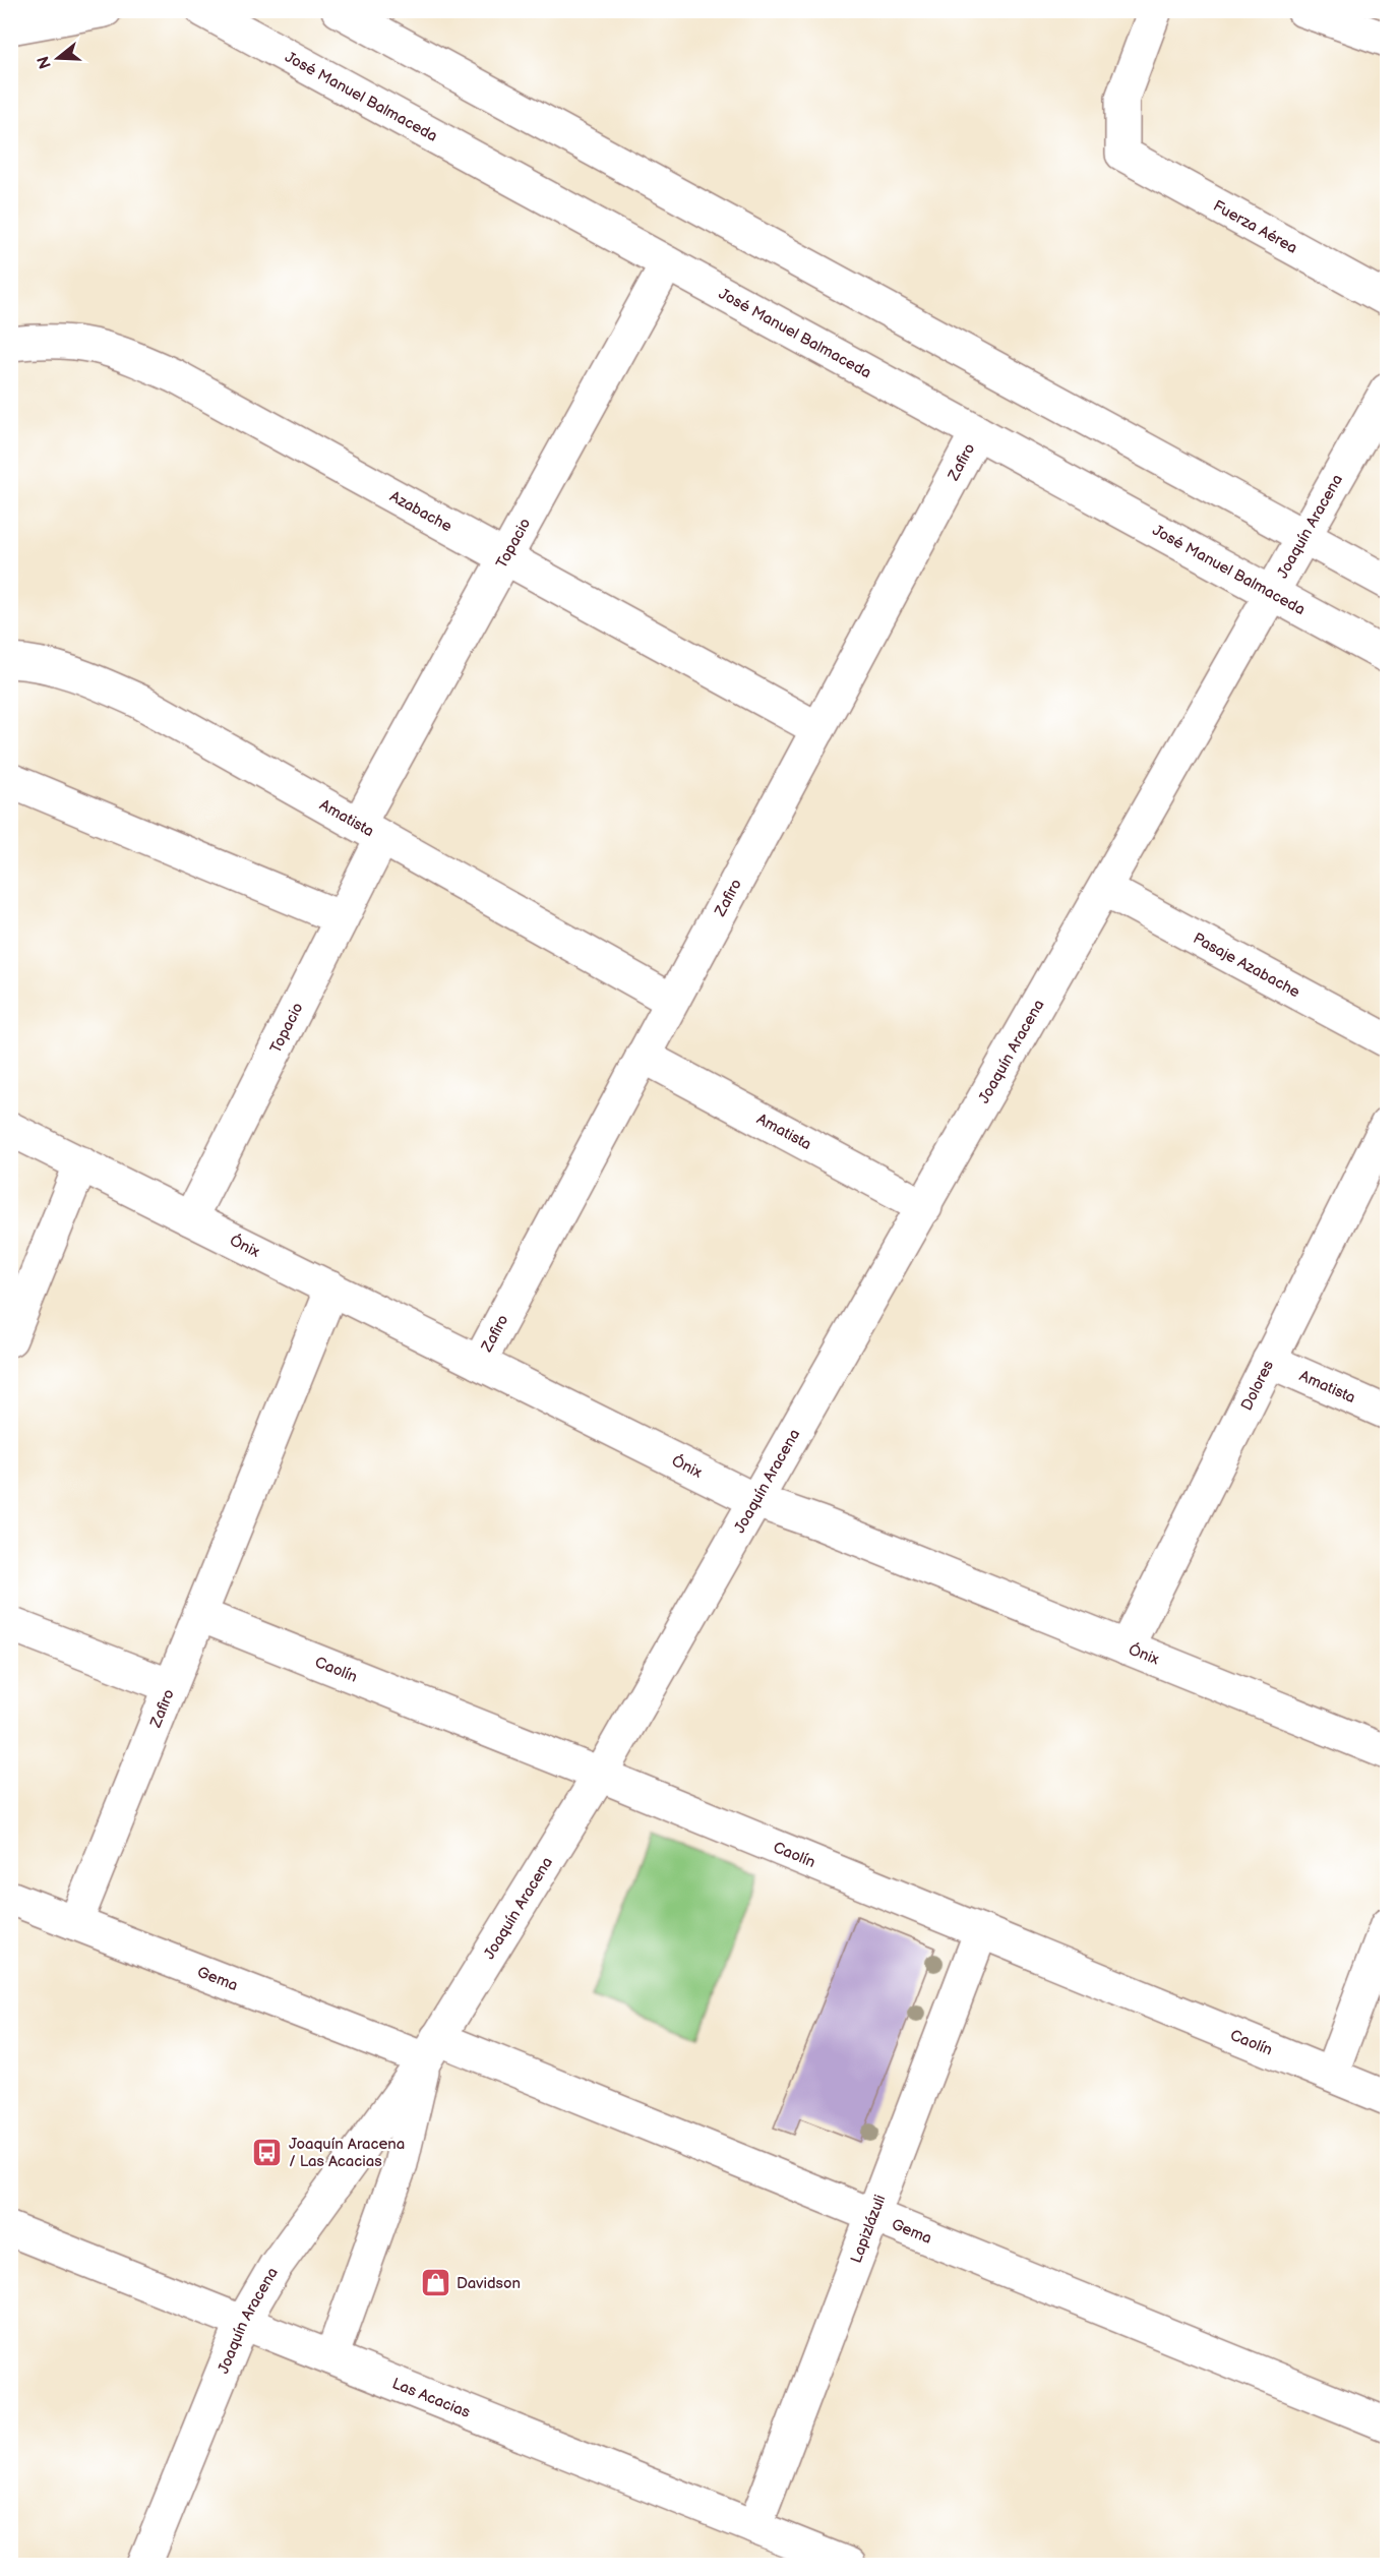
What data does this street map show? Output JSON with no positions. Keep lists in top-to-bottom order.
{
  "streets": {
    "street": [
      "José Manuel Balmaceda",
      "Fuerza Aérea",
      "Zafiro",
      "Azabache",
      "Joaquín Aracena",
      "Topacio",
      "Amatista",
      "Pasaje Azabache",
      "Ónix",
      "Dolores",
      "Caolín",
      "Gema",
      "Lapizlázuli",
      "Las Acacias"
    ]
  },
  "crossings": [
    ["José Manuel Balmaceda", "Zafiro"],
    ["José Manuel Balmaceda", "Joaquín Aracena"],
    ["José Manuel Balmaceda", "Topacio"],
    ["Zafiro", "Azabache"],
    ["Zafiro", "Amatista"],
    ["Zafiro", "Ónix"],
    ["Zafiro", "Caolín"],
    ["Zafiro", "Gema"],
    ["Azabache", "Topacio"],
    ["Joaquín Aracena", "Amatista"],
    ["Joaquín Aracena", "Pasaje Azabache"],
    ["Joaquín Aracena", "Ónix"],
    ["Joaquín Aracena", "Caolín"],
    ["Joaquín Aracena", "Gema"],
    ["Joaquín Aracena", "Las Acacias"],
    ["Topacio", "Amatista"],
    ["Topacio", "Ónix"],
    ["Amatista", "Dolores"],
    ["Ónix", "Dolores"],
    ["Caolín", "Lapizlázuli"],
    ["Gema", "Lapizlázuli"],
    ["Lapizlázuli", "Las Acacias"]
  ],
  "places": {
    "bus stop": ["Joaquín Aracena / Las Acacias"],
    "shop": ["Davidson"]
  },
  "north": "left"
}
